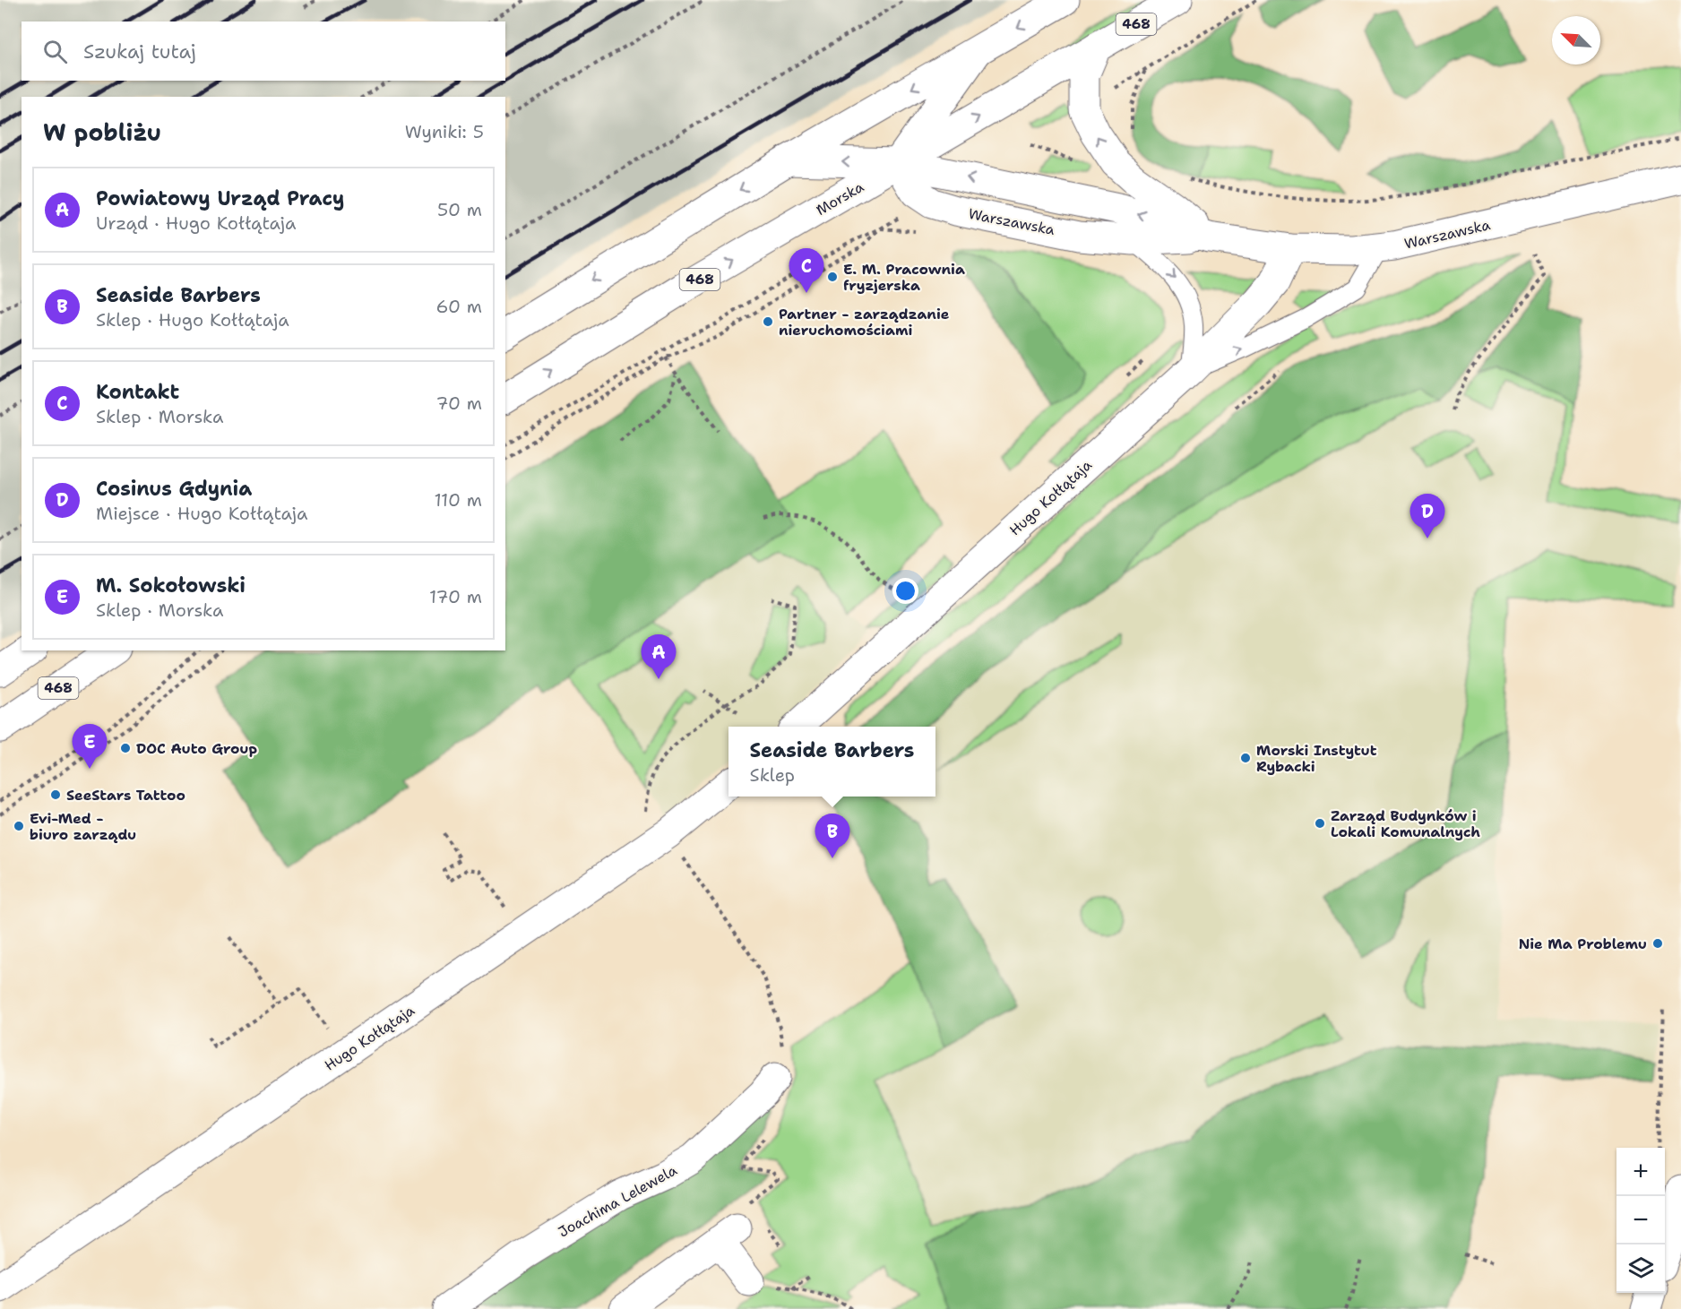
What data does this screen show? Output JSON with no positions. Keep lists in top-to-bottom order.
{
  "streets": {
    "street": [
      "468",
      "Morska",
      "Warszawska",
      "Hugo Kołłątaja",
      "Joachima Lelewela"
    ]
  },
  "crossings": [
    ["Morska", "Warszawska"],
    ["Warszawska", "Hugo Kołłątaja"]
  ],
  "places": [
    "E. M. Pracownia fryzjerska",
    "Partner - zarządzanie nieruchomościami",
    "DOC Auto Group",
    "Morski Instytut Rybacki",
    "SeeStars Tattoo",
    "Zarząd Budynków i Lokali Komunalnych",
    "Evi-Med - biuro zarządu",
    "Nie Ma Problemu"
  ],
  "north": "top left",
  "page": {
    "search": "Szukaj tutaj",
    "heading": ["W pobliżu", "Wyniki: 5"],
    "list": [
      {
        "mark": "A",
        "name": "Powiatowy Urząd Pracy",
        "note": "Urząd · Hugo Kołłątaja",
        "value": "50 m"
      },
      {
        "mark": "B",
        "name": "Seaside Barbers",
        "note": "Sklep · Hugo Kołłątaja",
        "value": "60 m"
      },
      {
        "mark": "C",
        "name": "Kontakt",
        "note": "Sklep · Morska",
        "value": "70 m"
      },
      {
        "mark": "D",
        "name": "Cosinus Gdynia",
        "note": "Miejsce · Hugo Kołłątaja",
        "value": "110 m"
      },
      {
        "mark": "E",
        "name": "M. Sokołowski",
        "note": "Sklep · Morska",
        "value": "170 m"
      }
    ],
    "pins": [
      "C",
      "D",
      "A",
      "E",
      "B"
    ],
    "popup": ["Seaside Barbers", "Sklep"],
    "map_buttons": ["+", "−"]
  }
}
